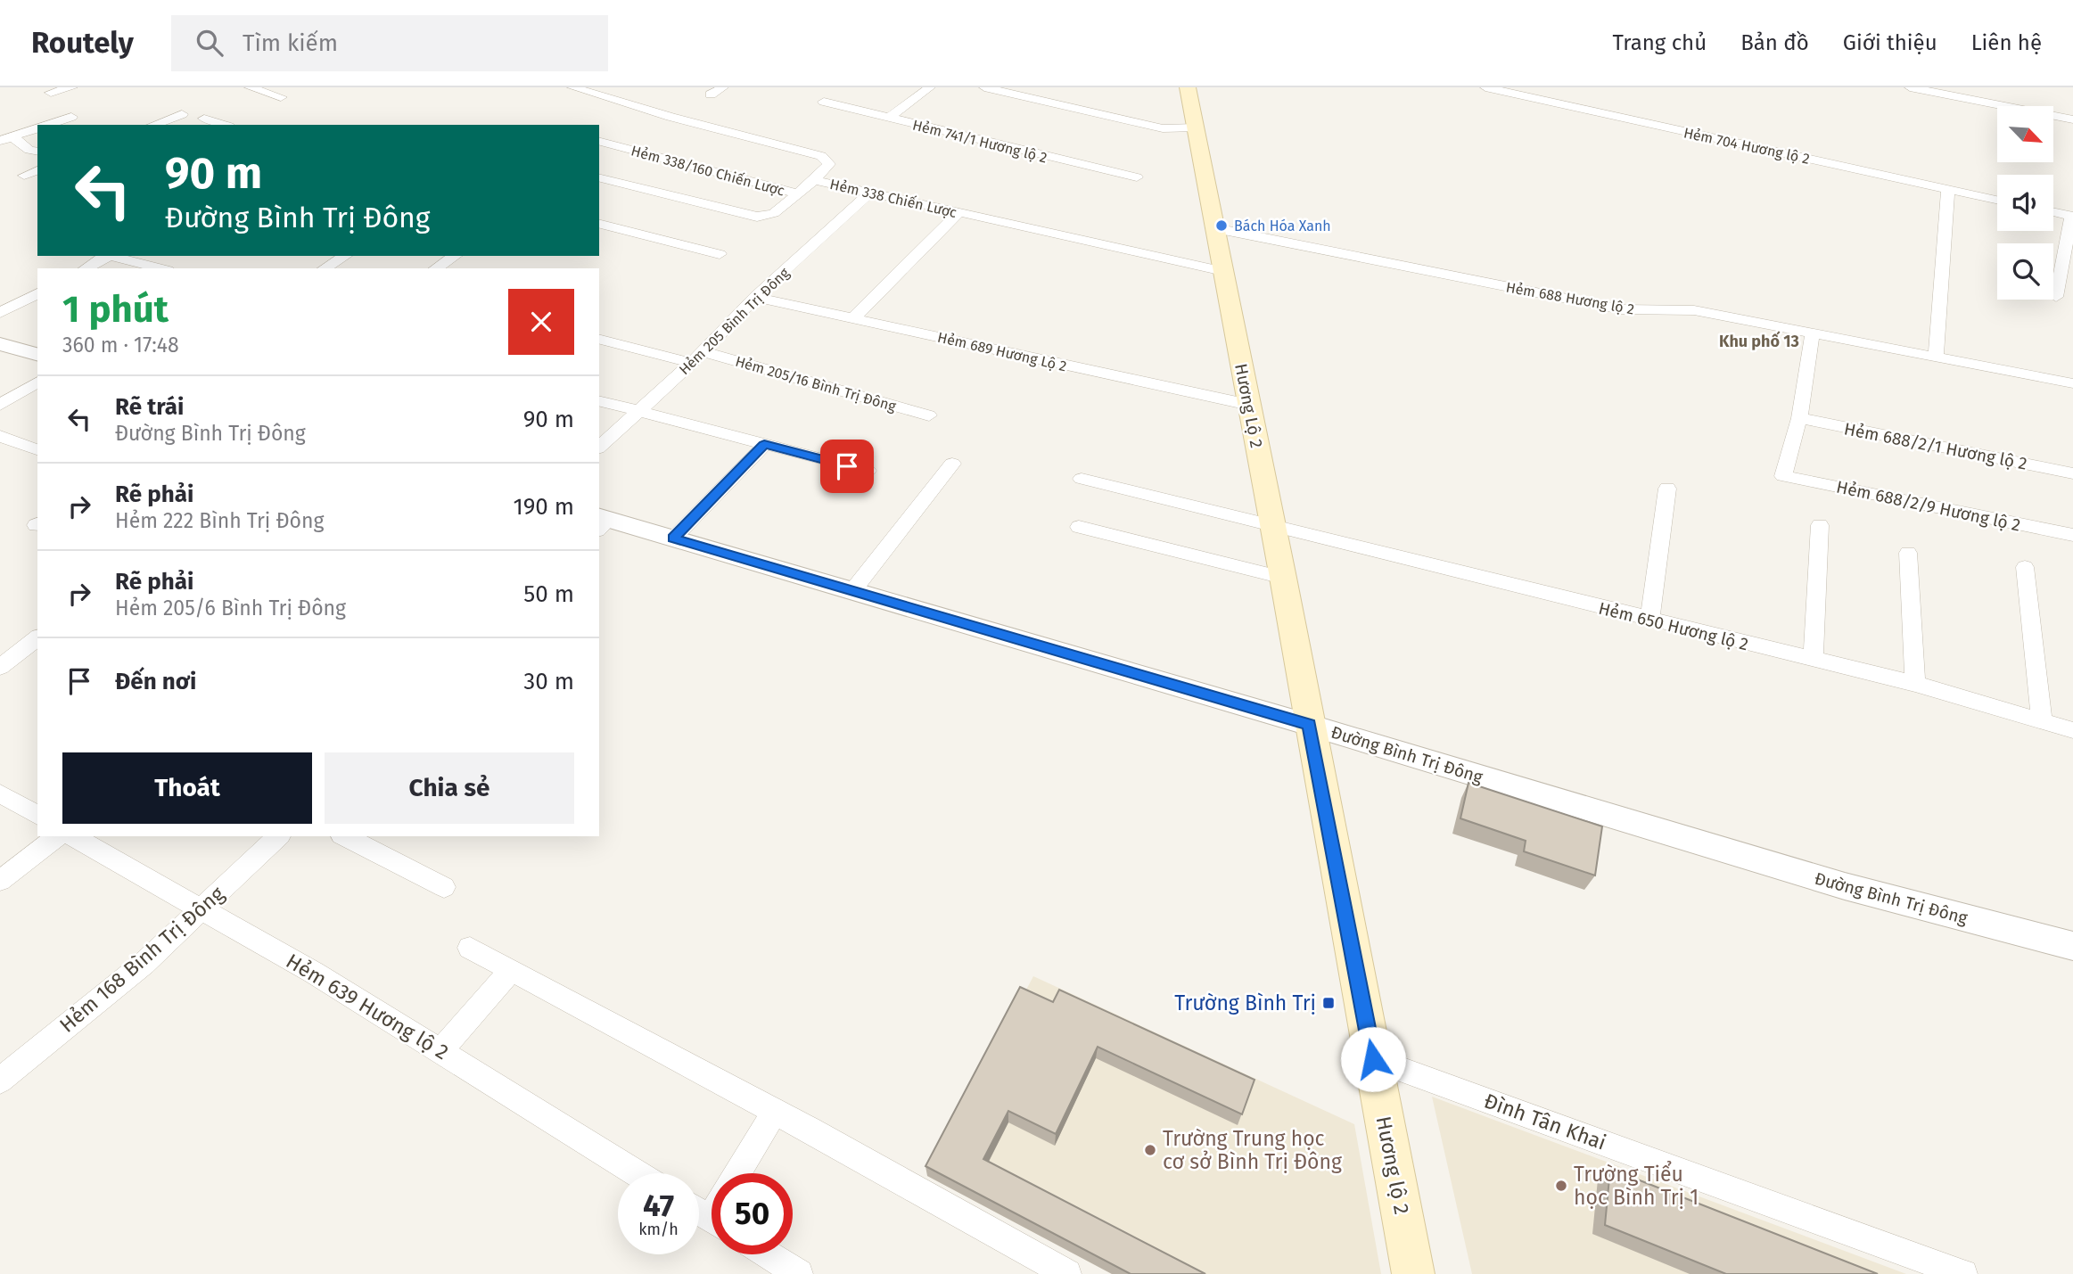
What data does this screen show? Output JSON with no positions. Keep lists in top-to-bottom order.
{
  "streets": {
    "main road": ["Hương Lộ 2", "Hương lộ 2"],
    "street": [
      "Hẻm 741/1 Hương lộ 2",
      "Hẻm 704 Hương lộ 2",
      "Hẻm 338/160 Chiến Lược",
      "Hẻm 338 Chiến Lược",
      "Hẻm 688 Hương lộ 2",
      "Hẻm 205 Bình Trị Đông",
      "Hẻm 689 Hương Lộ 2",
      "Hẻm 205/16 Bình Trị Đông",
      "Hẻm 688/2/1 Hương lộ 2",
      "Hẻm 688/2/9 Hương lộ 2",
      "Hẻm 650 Hương lộ 2",
      "Đường Bình Trị Đông",
      "Hẻm 168 Bình Trị Đông",
      "Hẻm 639 Hương lộ 2",
      "Đình Tân Khai"
    ]
  },
  "crossings": [
    ["Hẻm 338/160 Chiến Lược", "Hẻm 338 Chiến Lược"],
    ["Hẻm 338 Chiến Lược", "Hẻm 205 Bình Trị Đông"],
    ["Hẻm 338 Chiến Lược", "Hương Lộ 2"],
    ["Hẻm 688 Hương lộ 2", "Hương Lộ 2"],
    ["Hẻm 205 Bình Trị Đông", "Hẻm 689 Hương Lộ 2"],
    ["Hẻm 205 Bình Trị Đông", "Hẻm 205/16 Bình Trị Đông"],
    ["Hẻm 689 Hương Lộ 2", "Hương Lộ 2"],
    ["Hương Lộ 2", "Hẻm 650 Hương lộ 2"],
    ["Hương Lộ 2", "Đường Bình Trị Đông"],
    ["Hương Lộ 2", "Hương lộ 2"],
    ["Hẻm 688/2/1 Hương lộ 2", "Hẻm 688/2/9 Hương lộ 2"],
    ["Đường Bình Trị Đông", "Hương lộ 2"],
    ["Hẻm 168 Bình Trị Đông", "Hẻm 639 Hương lộ 2"],
    ["Đình Tân Khai", "Hương lộ 2"]
  ],
  "districts": ["Khu phố 13"],
  "places": {
    "other": ["Bách Hóa Xanh", "Trường Trung học cơ sở Bình Trị Đông", "Trường Tiểu học Bình Trị 1"],
    "transit": ["Trường Bình Trị"]
  },
  "north": "bottom right",
  "page": {
    "header": "Routely",
    "search": "Tìm kiếm",
    "nav": [
      "Trang chủ",
      "Bản đồ",
      "Giới thiệu",
      "Liên hệ"
    ],
    "turn": ["90 m", "Đường Bình Trị Đông"],
    "heading": ["1 phút", "360 m · 17:48"],
    "list": [
      {
        "name": "Rẽ trái",
        "note": "Đường Bình Trị Đông",
        "value": "90 m"
      },
      {
        "name": "Rẽ phải",
        "note": "Hẻm 222 Bình Trị Đông",
        "value": "190 m"
      },
      {
        "name": "Rẽ phải",
        "note": "Hẻm 205/6 Bình Trị Đông",
        "value": "50 m"
      },
      {
        "name": "Đến nơi",
        "value": "30 m"
      }
    ],
    "buttons": ["Thoát", "Chia sẻ"],
    "speed": "47 km/h",
    "limit": "50"
  }
}
